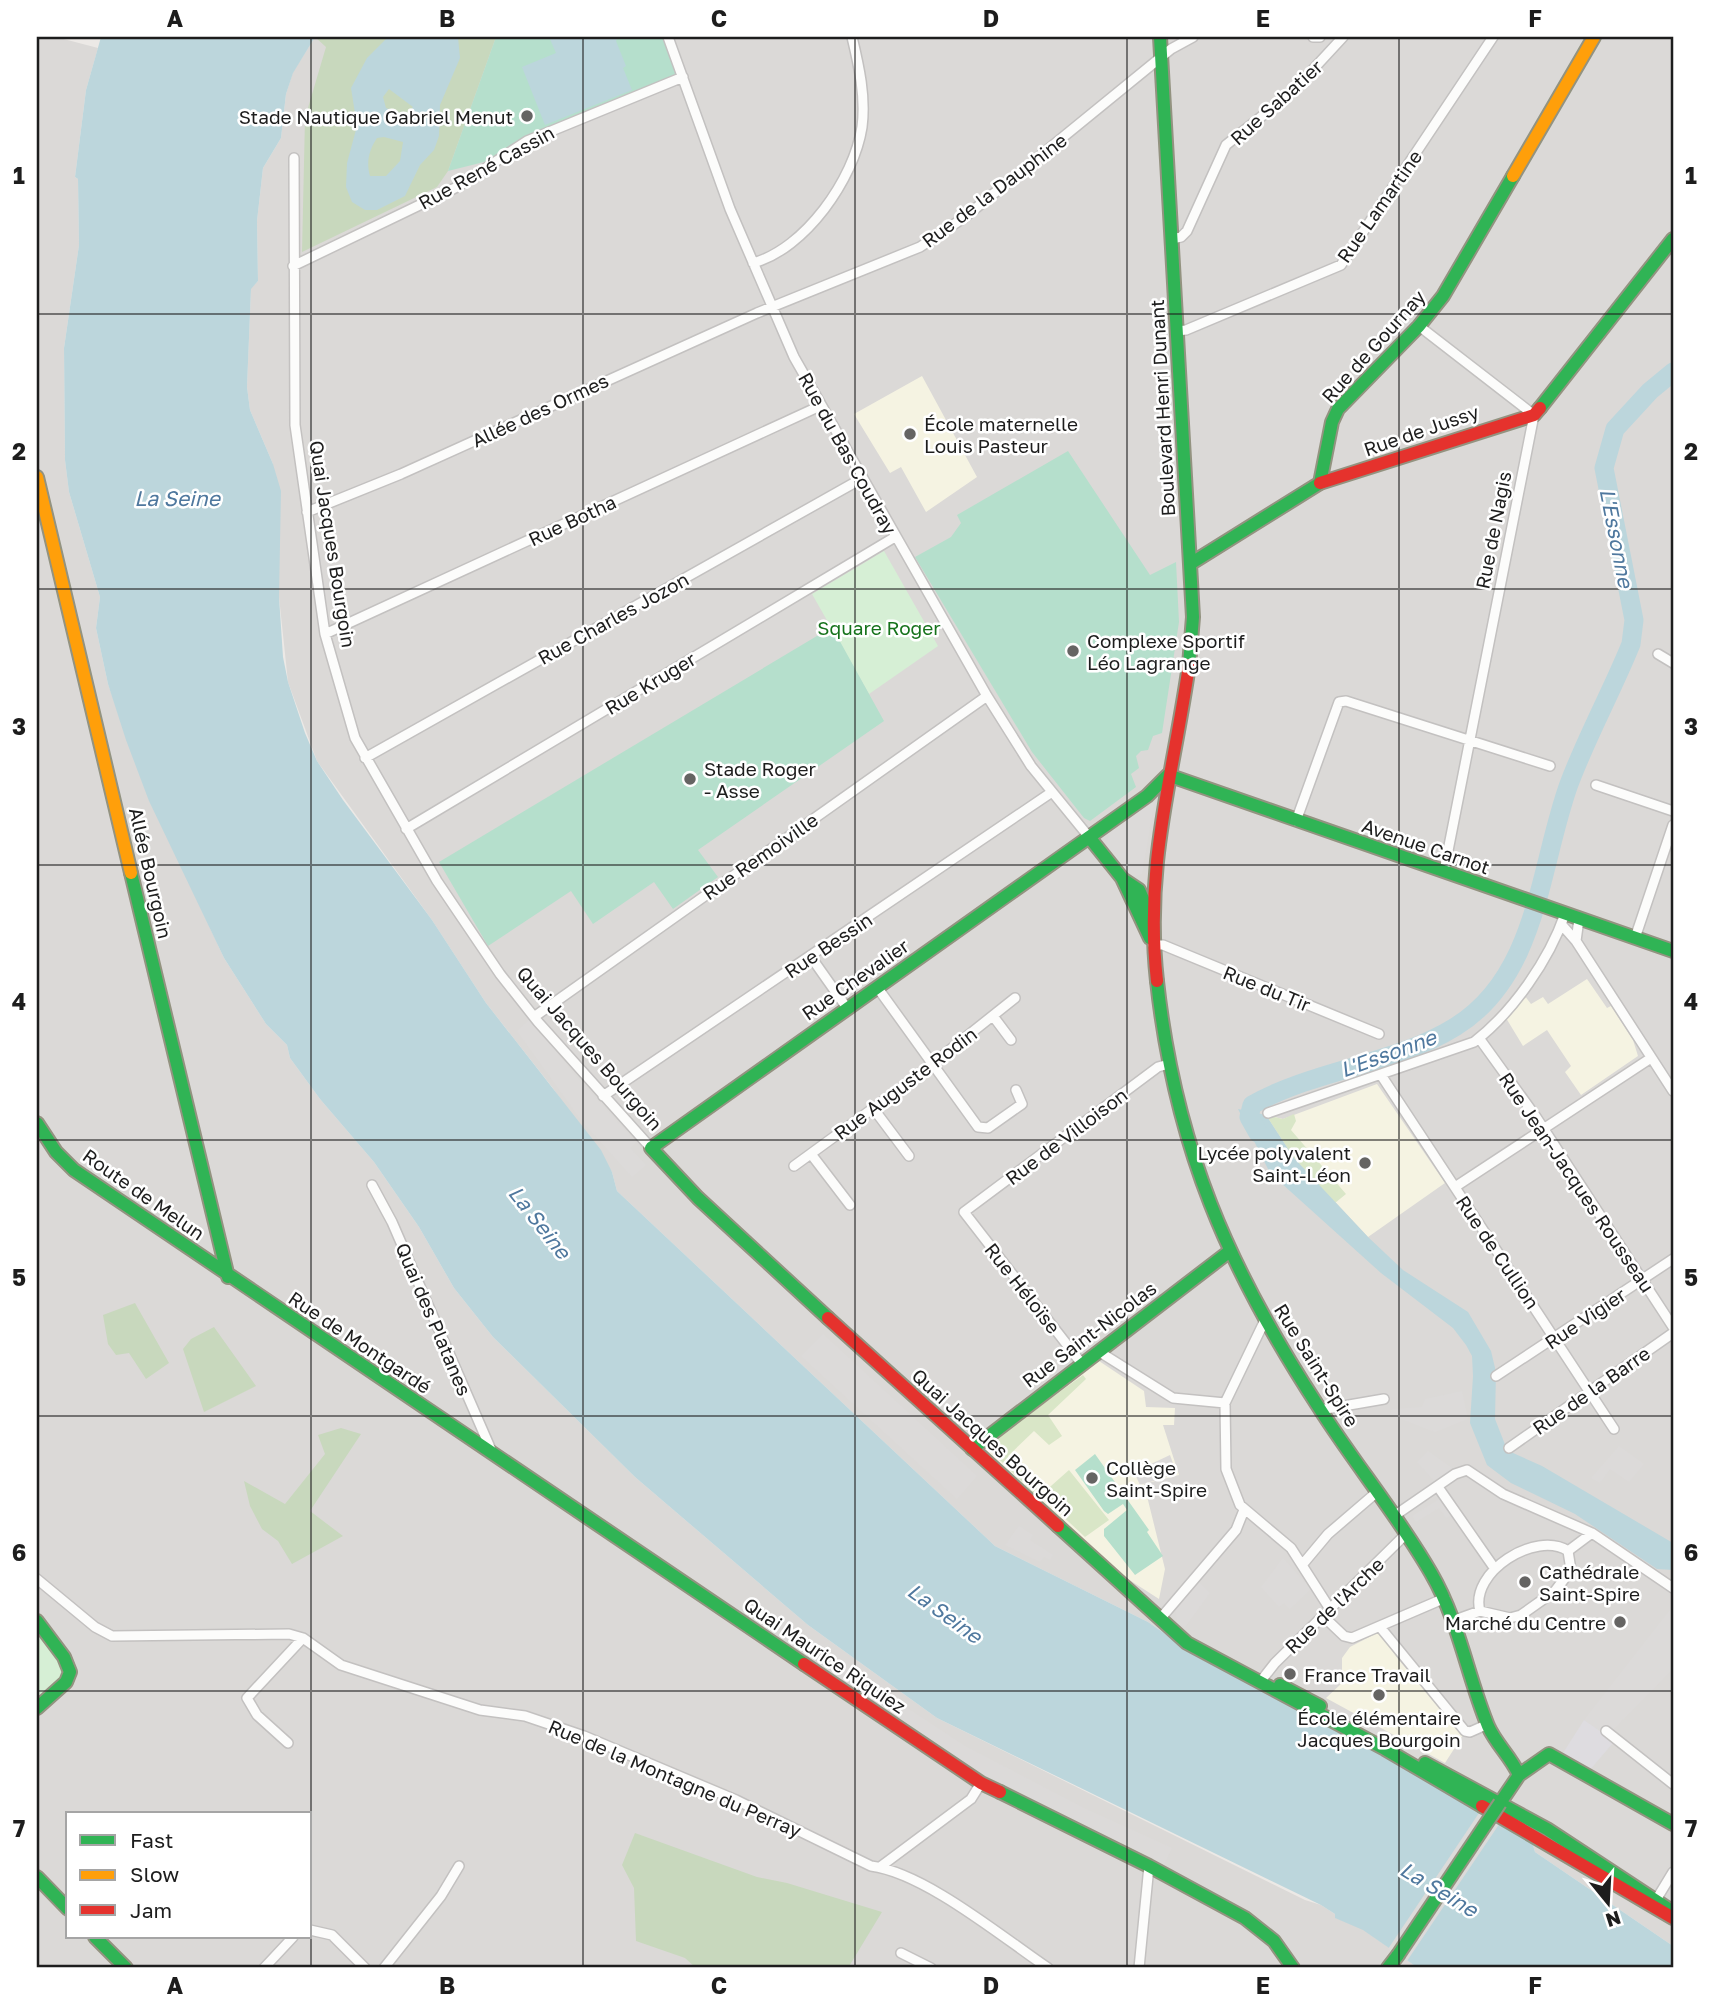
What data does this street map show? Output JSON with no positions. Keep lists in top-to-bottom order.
{
  "streets": {
    "main road": [
      "Rue de Gournay",
      "Boulevard Henri Dunant",
      "Rue de Jussy",
      "Rue de Nagis",
      "Quai Jacques Bourgoin",
      "Avenue Carnot",
      "Allée Bourgoin",
      "Rue Chevalier",
      "Route de Melun",
      "Rue Saint-Nicolas",
      "Rue de Montgardé",
      "Rue Saint-Spire",
      "Quai Maurice Riquiez"
    ],
    "street": [
      "Rue Sabatier",
      "Rue René Cassin",
      "Rue de la Dauphine",
      "Rue Lamartine",
      "Allée des Ormes",
      "Rue du Bas Coudray",
      "Rue Botha",
      "Rue Charles Jozon",
      "Rue Kruger",
      "Rue Remoiville",
      "Rue Bessin",
      "Rue du Tir",
      "Rue Auguste Rodin",
      "Rue de Villoison",
      "Rue Jean-Jacques Rousseau",
      "Rue de Cullion",
      "Rue Héloïse",
      "Rue Vigier",
      "Quai des Platanes",
      "Rue de la Barre",
      "Rue de l'Arche",
      "Rue de la Montagne du Perray"
    ]
  },
  "crossings": [
    ["Rue Sabatier", "Boulevard Henri Dunant"],
    ["Rue René Cassin", "Rue du Bas Coudray"],
    ["Rue René Cassin", "Quai Jacques Bourgoin"],
    ["Rue de la Dauphine", "Boulevard Henri Dunant"],
    ["Rue de la Dauphine", "Allée des Ormes"],
    ["Rue de la Dauphine", "Rue du Bas Coudray"],
    ["Rue Lamartine", "Boulevard Henri Dunant"],
    ["Rue de Gournay", "Rue de Jussy"],
    ["Boulevard Henri Dunant", "Avenue Carnot"],
    ["Boulevard Henri Dunant", "Rue Chevalier"],
    ["Boulevard Henri Dunant", "Rue Saint-Spire"],
    ["Allée des Ormes", "Rue du Bas Coudray"],
    ["Allée des Ormes", "Quai Jacques Bourgoin"],
    ["Rue de Jussy", "Rue de Nagis"],
    ["Rue du Bas Coudray", "Rue Botha"],
    ["Rue du Bas Coudray", "Rue Charles Jozon"],
    ["Rue du Bas Coudray", "Rue Kruger"],
    ["Rue du Bas Coudray", "Rue Remoiville"],
    ["Rue du Bas Coudray", "Rue Bessin"],
    ["Rue du Bas Coudray", "Rue Chevalier"],
    ["Rue du Bas Coudray", "Rue Saint-Spire"],
    ["Rue Botha", "Quai Jacques Bourgoin"],
    ["Rue de Nagis", "Avenue Carnot"],
    ["Quai Jacques Bourgoin", "Rue Charles Jozon"],
    ["Quai Jacques Bourgoin", "Rue Kruger"],
    ["Quai Jacques Bourgoin", "Rue Remoiville"],
    ["Quai Jacques Bourgoin", "Rue Bessin"],
    ["Quai Jacques Bourgoin", "Rue Chevalier"],
    ["Quai Jacques Bourgoin", "Rue Saint-Nicolas"],
    ["Quai Jacques Bourgoin", "Rue de l'Arche"],
    ["Avenue Carnot", "Rue Chevalier"],
    ["Avenue Carnot", "Rue Saint-Spire"],
    ["Allée Bourgoin", "Rue de Montgardé"],
    ["Rue Chevalier", "Rue Saint-Spire"],
    ["Rue du Tir", "Rue Saint-Spire"],
    ["Rue de Villoison", "Rue Héloïse"],
    ["Rue de Villoison", "Rue Saint-Spire"],
    ["Rue Jean-Jacques Rousseau", "Rue Vigier"],
    ["Route de Melun", "Rue de Montgardé"],
    ["Rue de Cullion", "Rue Vigier"],
    ["Rue de Cullion", "Rue de la Barre"],
    ["Rue Héloïse", "Rue Saint-Nicolas"],
    ["Quai des Platanes", "Rue de Montgardé"],
    ["Quai des Platanes", "Quai Maurice Riquiez"],
    ["Rue Saint-Nicolas", "Rue Saint-Spire"],
    ["Rue de Montgardé", "Quai Maurice Riquiez"],
    ["Rue Saint-Spire", "Rue de l'Arche"]
  ],
  "water": ["La Seine", "L'Essonne"],
  "parks": ["Square Roger"],
  "places": [
    "Stade Nautique Gabriel Menut",
    "École maternelle Louis Pasteur",
    "Complexe Sportif Léo Lagrange",
    "Stade Roger - Asse",
    "Lycée polyvalent Saint-Léon",
    "Collège Saint-Spire",
    "Cathédrale Saint-Spire",
    "Marché du Centre",
    "France Travail",
    "École élémentaire Jacques Bourgoin"
  ],
  "legend": ["Fast", "Slow", "Jam"],
  "north": "bottom",
  "grid": {
    "columns": [
      "A",
      "B",
      "C",
      "D",
      "E",
      "F"
    ],
    "rows": [
      "1",
      "2",
      "3",
      "4",
      "5",
      "6",
      "7"
    ]
  }
}
